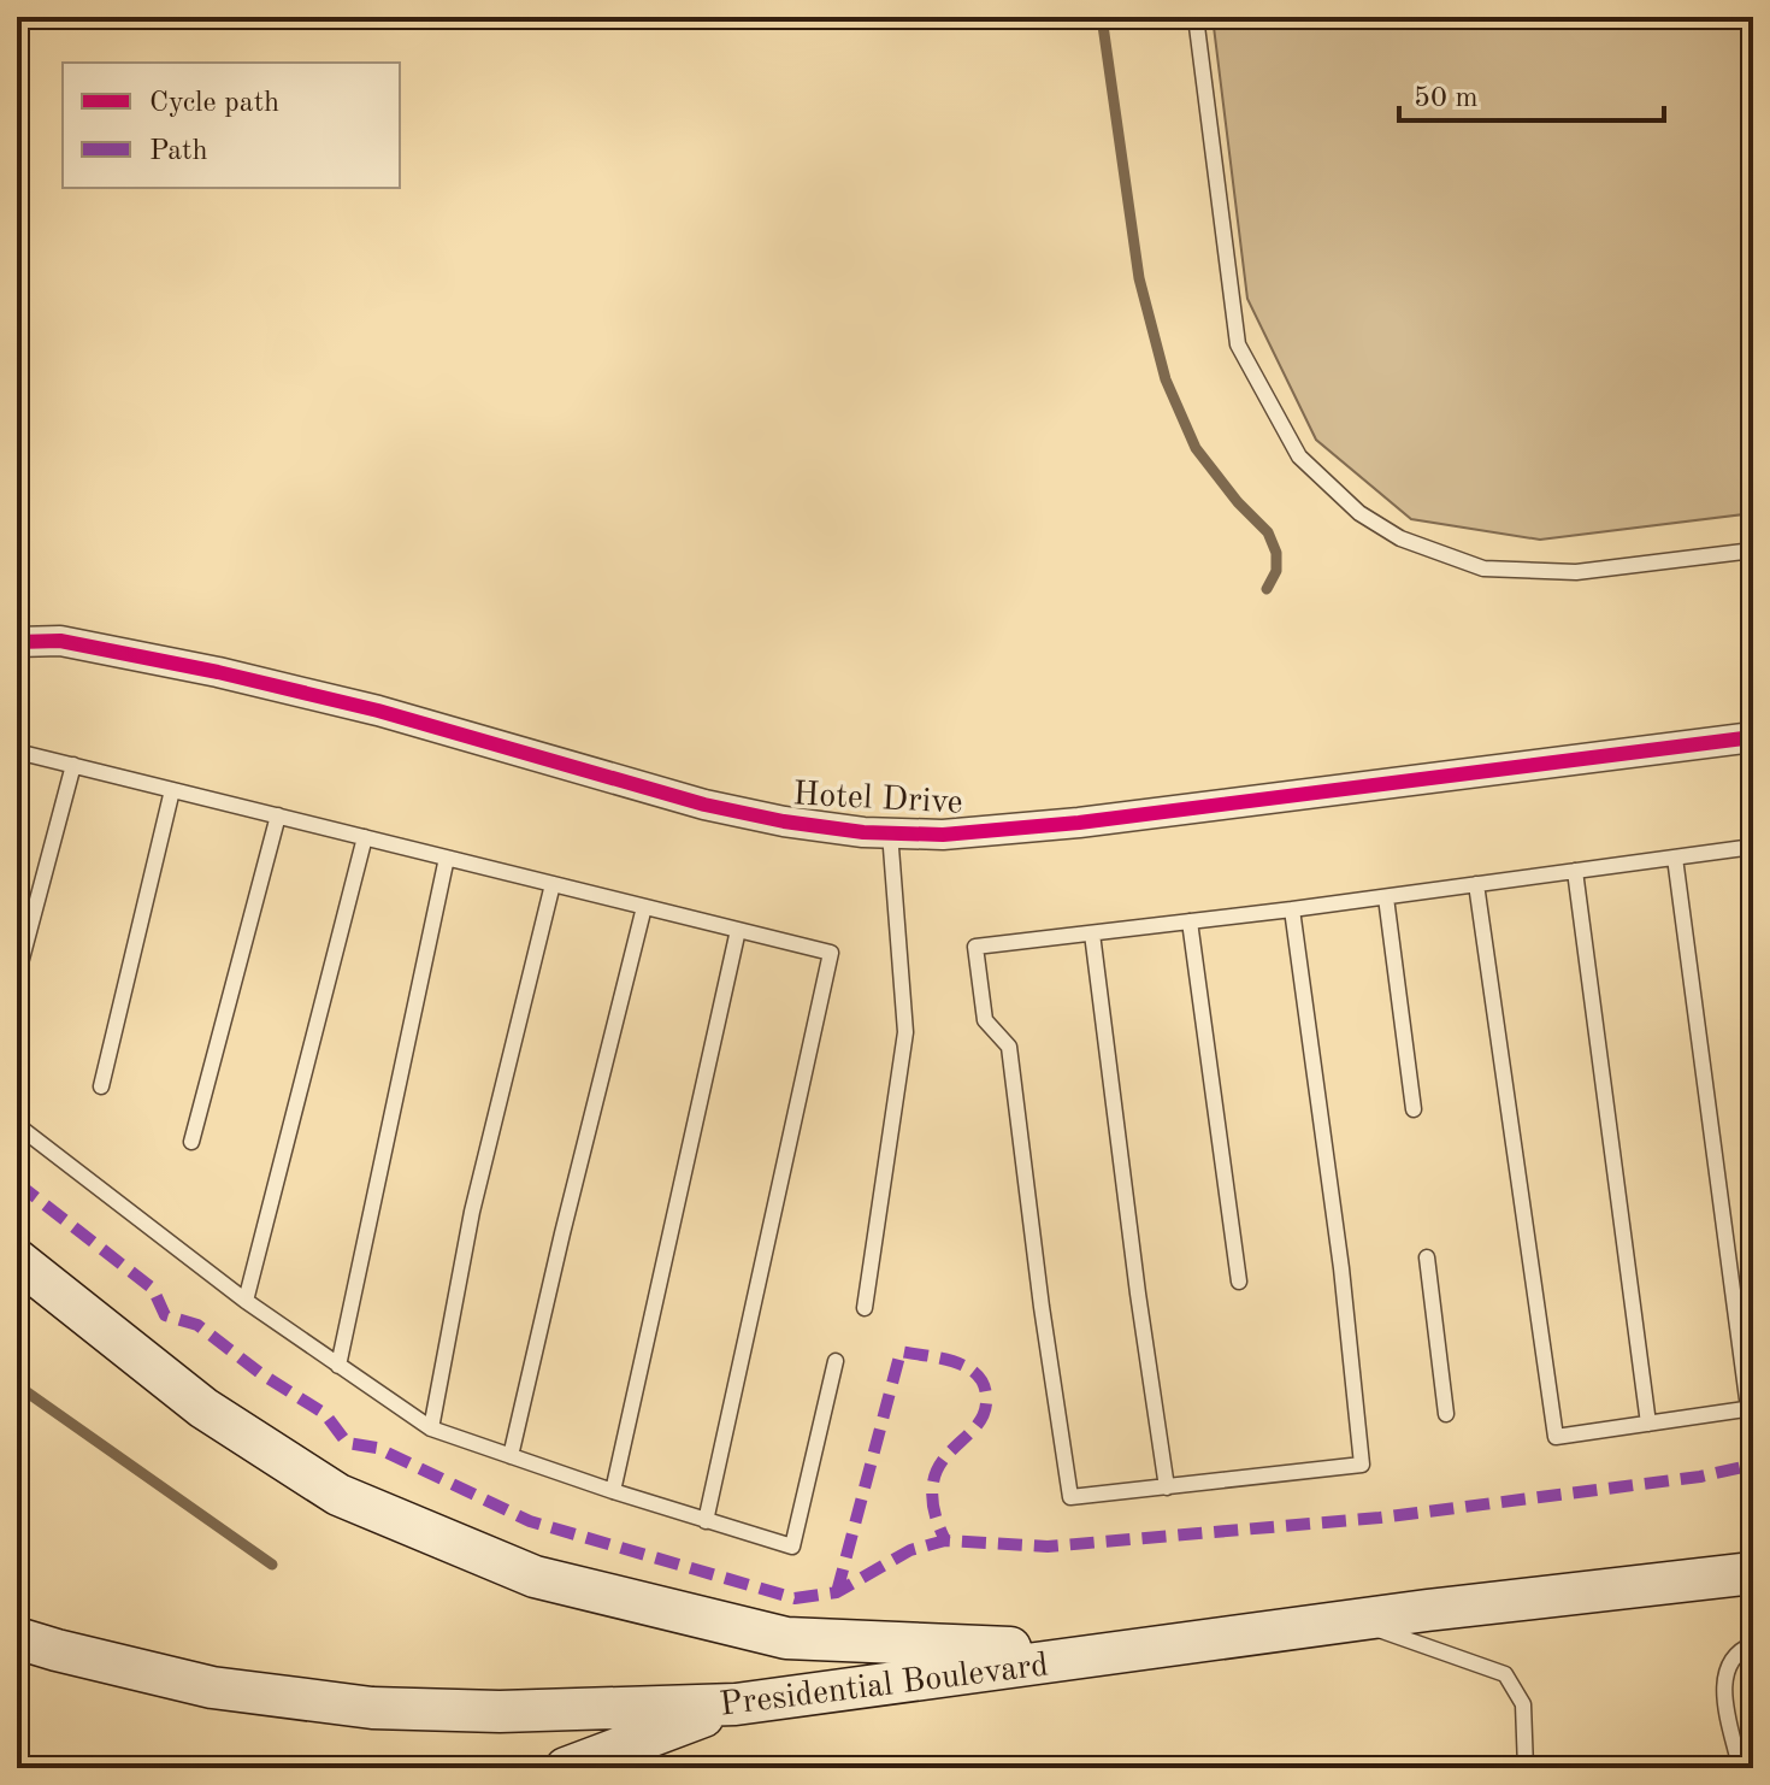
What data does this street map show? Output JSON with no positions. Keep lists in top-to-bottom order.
{
  "streets": {
    "main road": ["Presidential Boulevard"],
    "street": ["Hotel Drive"]
  },
  "legend": ["Cycle path", "Path"],
  "scale_bar": "50 m"
}
